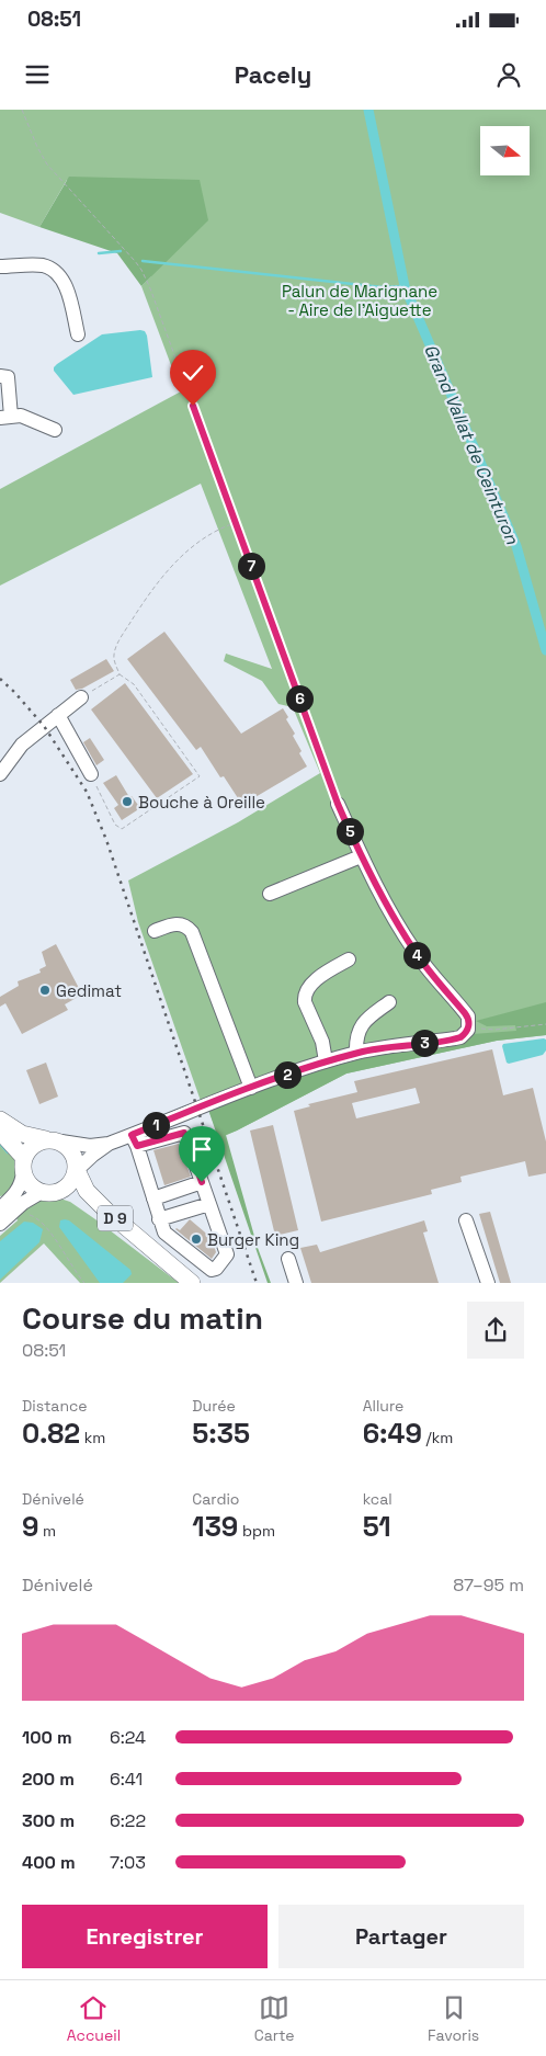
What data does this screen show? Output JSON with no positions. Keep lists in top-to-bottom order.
{
  "streets": {
    "main road": ["D 9"]
  },
  "water": ["Grand Vallat de Ceinturon"],
  "parks": ["Palun de Marignane - Aire de l'Aiguette"],
  "places": ["Bouche à Oreille", "Gedimat", "Burger King"],
  "north": "right",
  "page": {
    "status": "08:51",
    "header": "Pacely",
    "pins": [
      "7",
      "6",
      "5",
      "4",
      "3",
      "2",
      "1"
    ],
    "heading": ["Course du matin", "08:51"],
    "stats": [
      ["Distance", "0.82 km"],
      ["Durée", "5:35"],
      ["Allure", "6:49 /km"],
      ["Dénivelé", "9 m"],
      ["Cardio", "139 bpm"],
      ["kcal", "51"]
    ],
    "chart": ["Dénivelé", "87–95 m"],
    "list": [
      {
        "name": "100 m",
        "note": "6:24"
      },
      {
        "name": "200 m",
        "note": "6:41"
      },
      {
        "name": "300 m",
        "note": "6:22"
      },
      {
        "name": "400 m",
        "note": "7:03"
      }
    ],
    "buttons": ["Enregistrer", "Partager"],
    "tabs": ["Accueil", "Carte", "Favoris"]
  }
}
